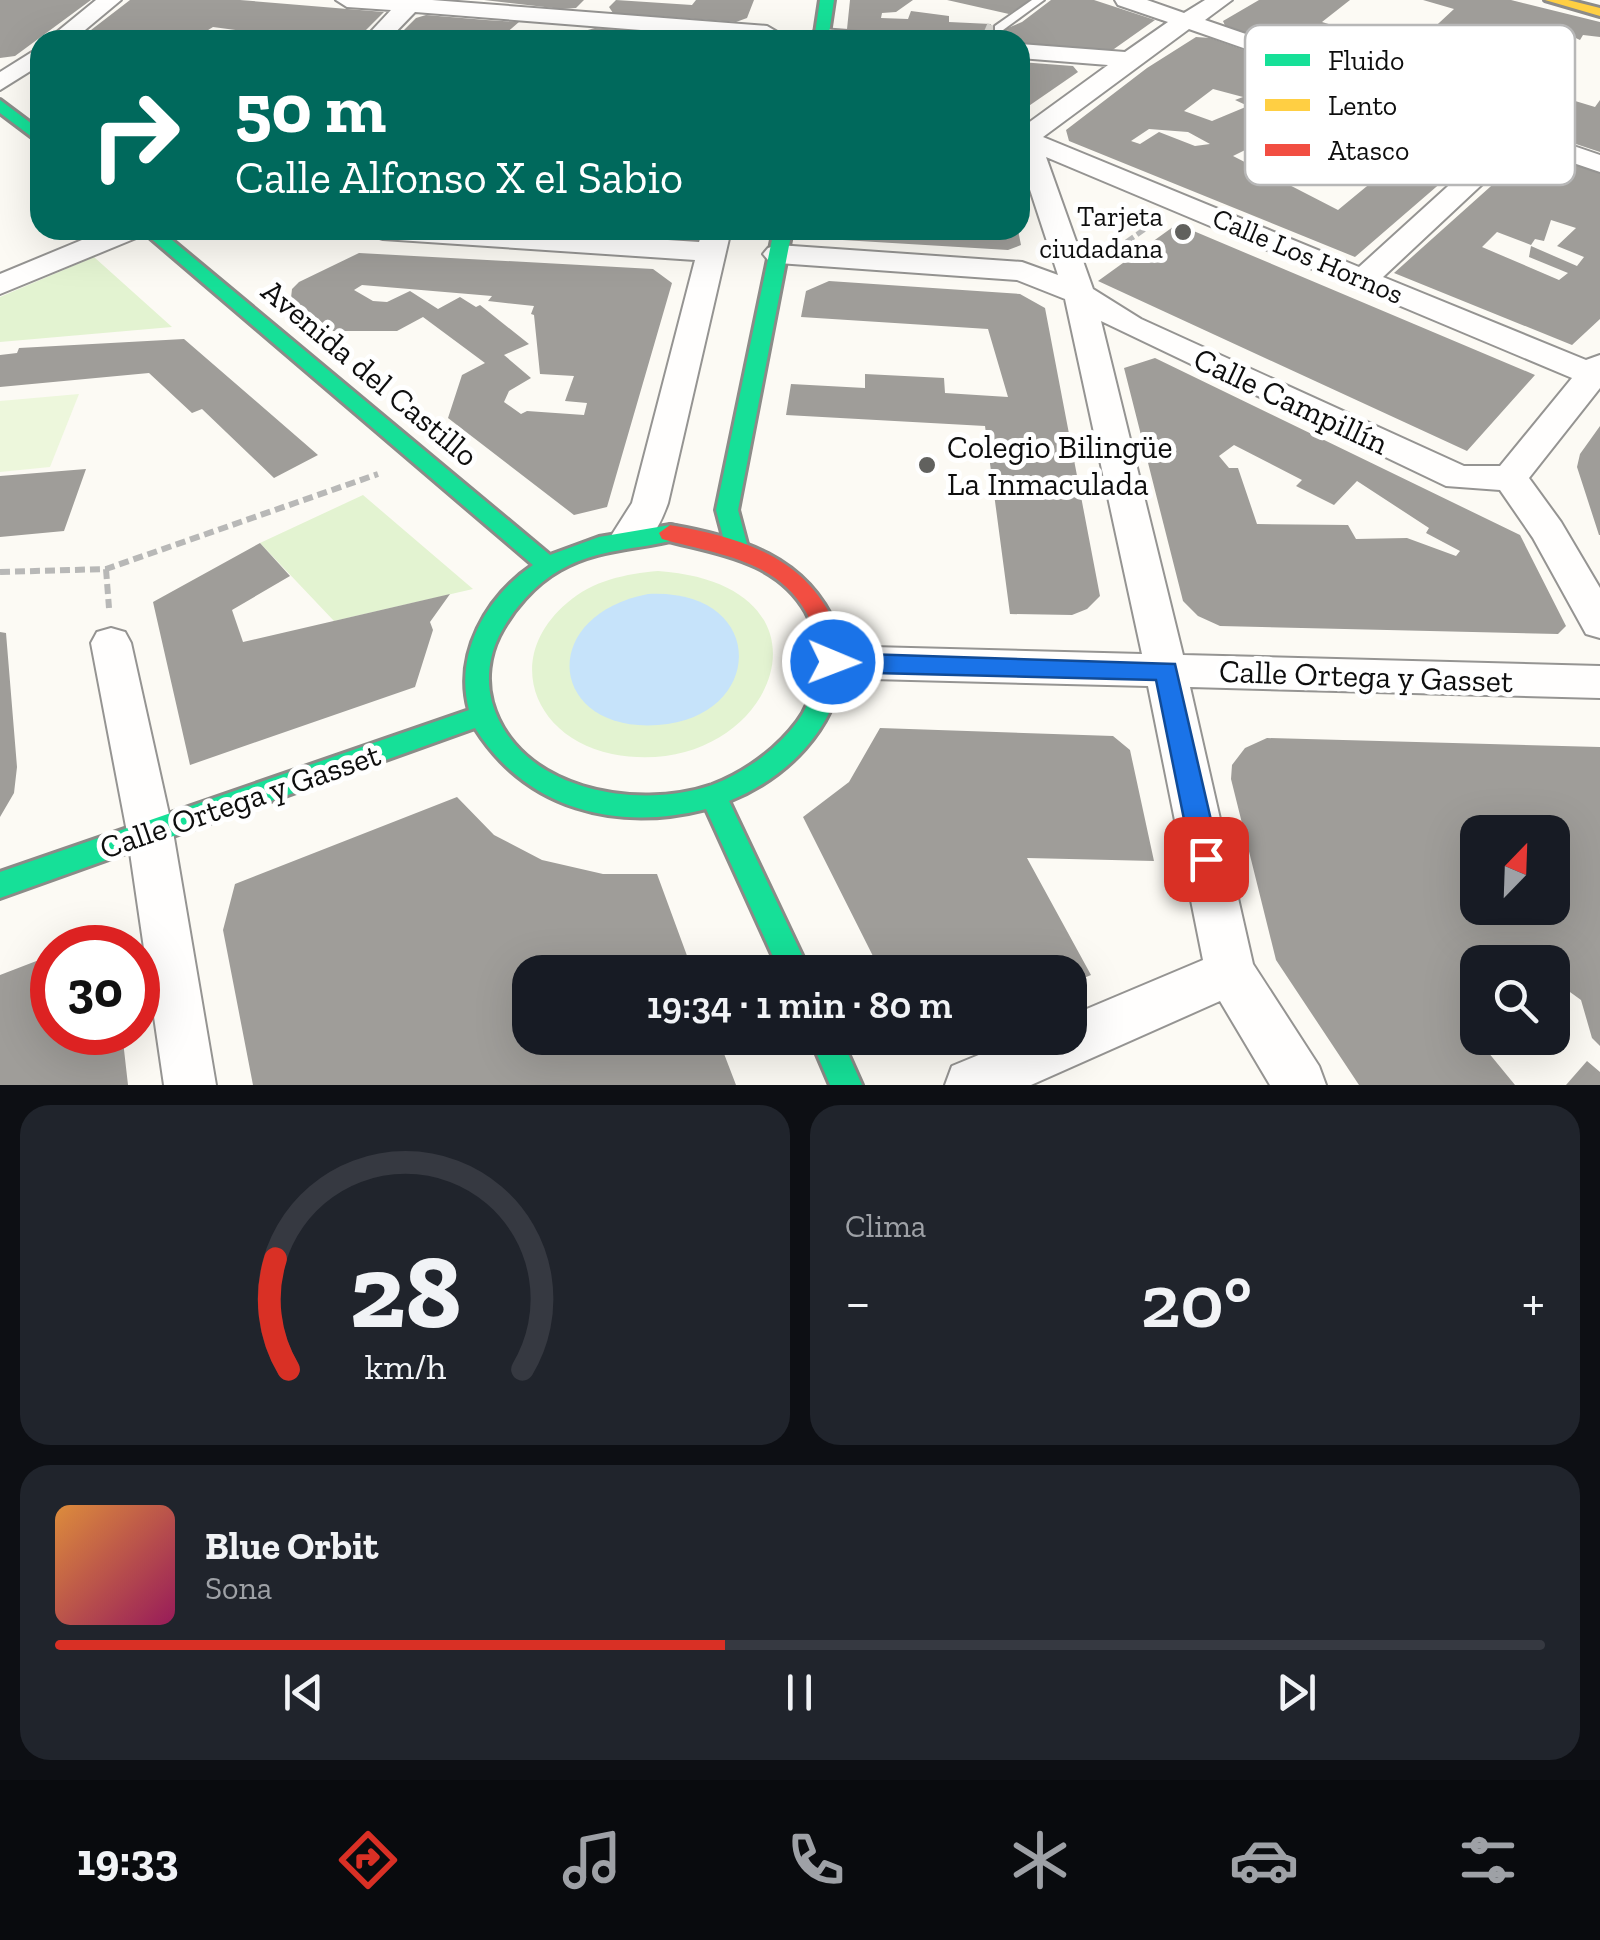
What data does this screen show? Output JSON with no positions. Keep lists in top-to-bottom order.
{
  "streets": {
    "main road": ["Avenida del Castillo", "Calle Ortega y Gasset"],
    "street": ["Calle Los Hornos", "Calle Campillín"]
  },
  "crossings": [
    ["Avenida del Castillo", "Calle Ortega y Gasset"]
  ],
  "places": ["Tarjeta ciudadana", "Colegio Bilingüe La Inmaculada"],
  "legend": ["Fluido", "Lento", "Atasco"],
  "north": "top right",
  "page": {
    "turn": ["50 m", "Calle Alfonso X el Sabio"],
    "limit": "30",
    "trip": "19:34 · 1 min · 80 m",
    "tile": "Clima",
    "heat": ["−", "20°", "+"],
    "song": ["Blue Orbit", "Sona"],
    "tabs": "19:33",
    "gauge": ["28", "km/h"]
  }
}
